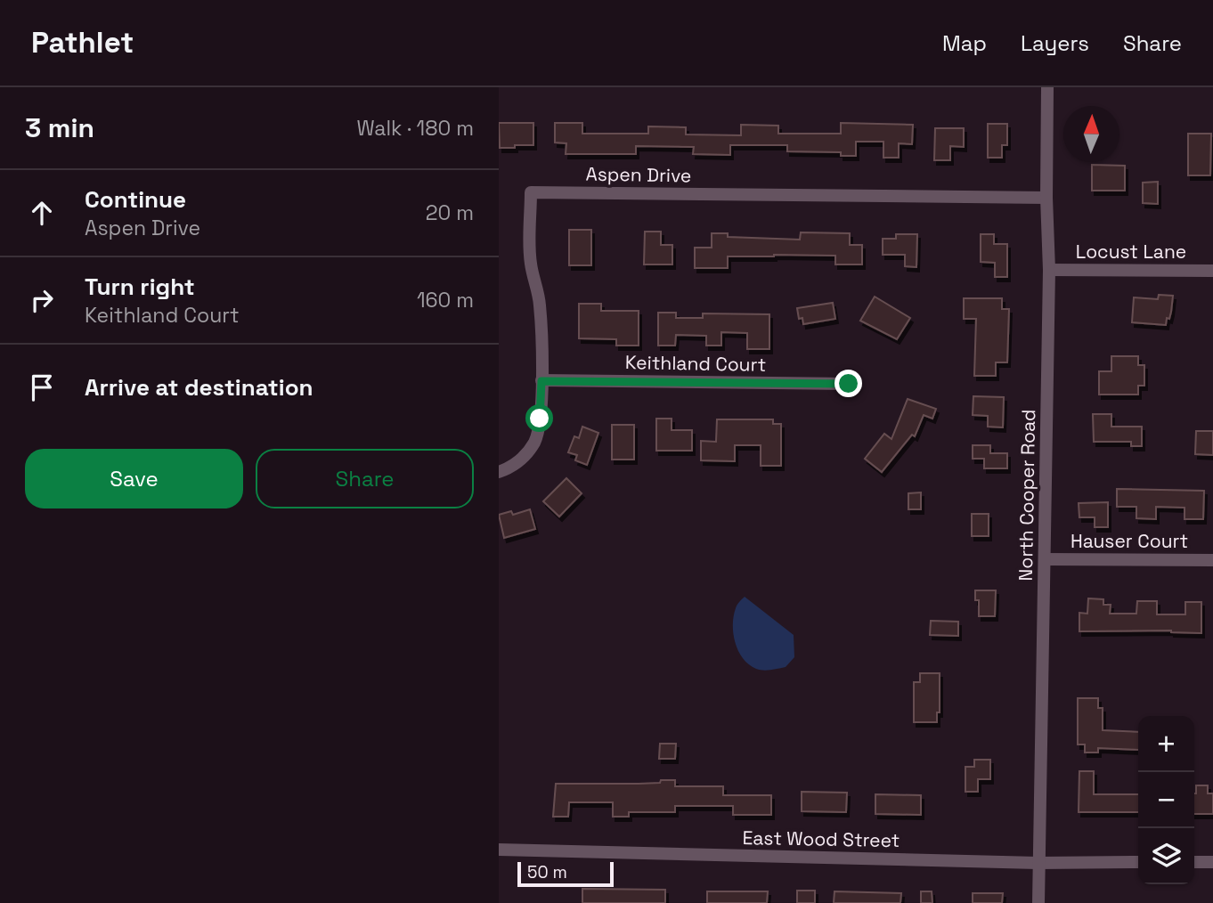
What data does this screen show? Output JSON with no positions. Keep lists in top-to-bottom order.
{
  "streets": {
    "street": [
      "Aspen Drive",
      "Locust Lane",
      "Keithland Court",
      "North Cooper Road",
      "Hauser Court",
      "East Wood Street"
    ]
  },
  "crossings": [
    ["Aspen Drive", "Keithland Court"],
    ["Aspen Drive", "North Cooper Road"],
    ["Locust Lane", "North Cooper Road"],
    ["North Cooper Road", "Hauser Court"],
    ["North Cooper Road", "East Wood Street"]
  ],
  "scale_bar": "50 m",
  "north": "top",
  "page": {
    "header": "Pathlet",
    "nav": ["Map", "Layers", "Share"],
    "heading": ["3 min", "Walk · 180 m"],
    "list": [
      ["Continue", "Aspen Drive", "20 m"],
      ["Turn right", "Keithland Court", "160 m"],
      "Arrive at destination"
    ],
    "buttons": ["Save", "Share"],
    "map_buttons": ["+", "−"],
    "scale": "50 m"
  }
}
